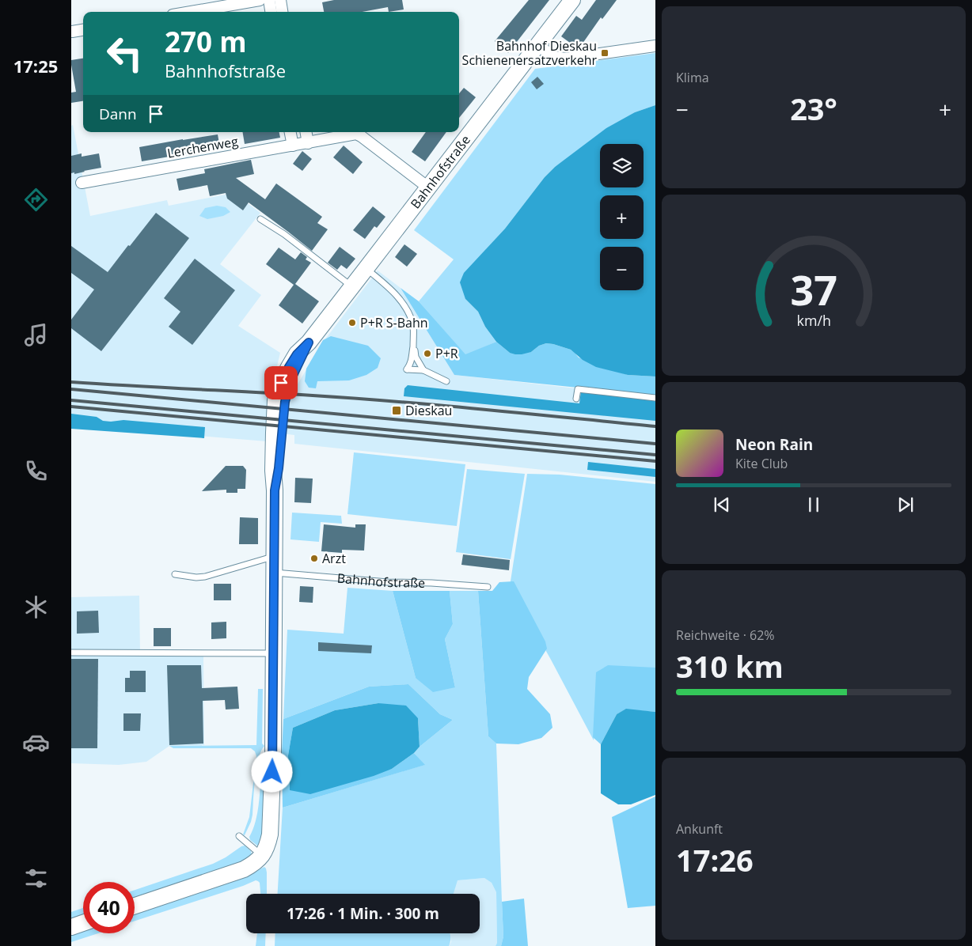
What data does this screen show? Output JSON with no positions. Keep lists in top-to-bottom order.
{
  "streets": {
    "street": ["Lerchenweg", "Bahnhofstraße"]
  },
  "crossings": [
    ["Lerchenweg", "Bahnhofstraße"]
  ],
  "places": {
    "transit": ["Bahnhof Dieskau Schienenersatzverkehr", "Dieskau"],
    "other": ["P+R S-Bahn", "P+R", "Arzt"]
  },
  "page": {
    "tabs": "17:25",
    "tile": [
      "Klima",
      ["Reichweite · 62%", "310 km"],
      ["Ankunft", "17:26"]
    ],
    "turn": ["270 m", "Bahnhofstraße"],
    "heat": ["−", "23°", "+"],
    "then": "Dann",
    "map_buttons": ["+", "−"],
    "song": ["Neon Rain", "Kite Club"],
    "limit": "40",
    "trip": "17:26 · 1 Min. · 300 m",
    "gauge": ["37", "km/h"]
  }
}
